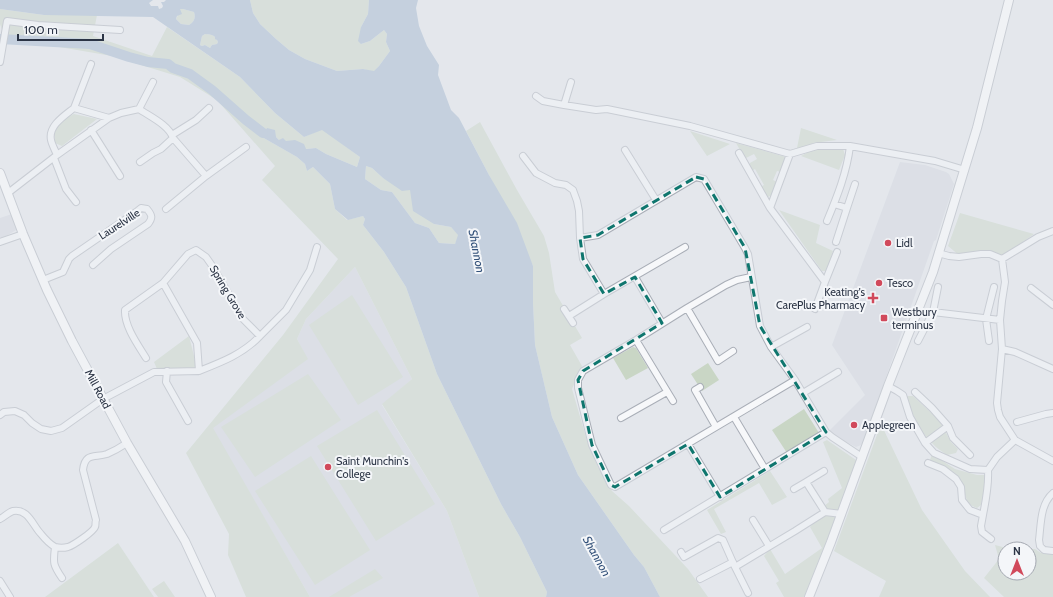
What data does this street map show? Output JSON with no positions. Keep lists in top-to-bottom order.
{
  "streets": {
    "main road": ["Mill Road"],
    "street": ["Laurelville", "Spring Grove"]
  },
  "crossings": [
    ["Laurelville", "Mill Road"]
  ],
  "water": ["Shannon"],
  "places": {
    "other": [
      "Lidl",
      "Tesco",
      "Applegreen",
      "Saint Munchin's College"
    ],
    "health": ["Keating's CarePlus Pharmacy"],
    "transit": ["Westbury terminus"]
  },
  "scale_bar": "100 m",
  "north": "top"
}
